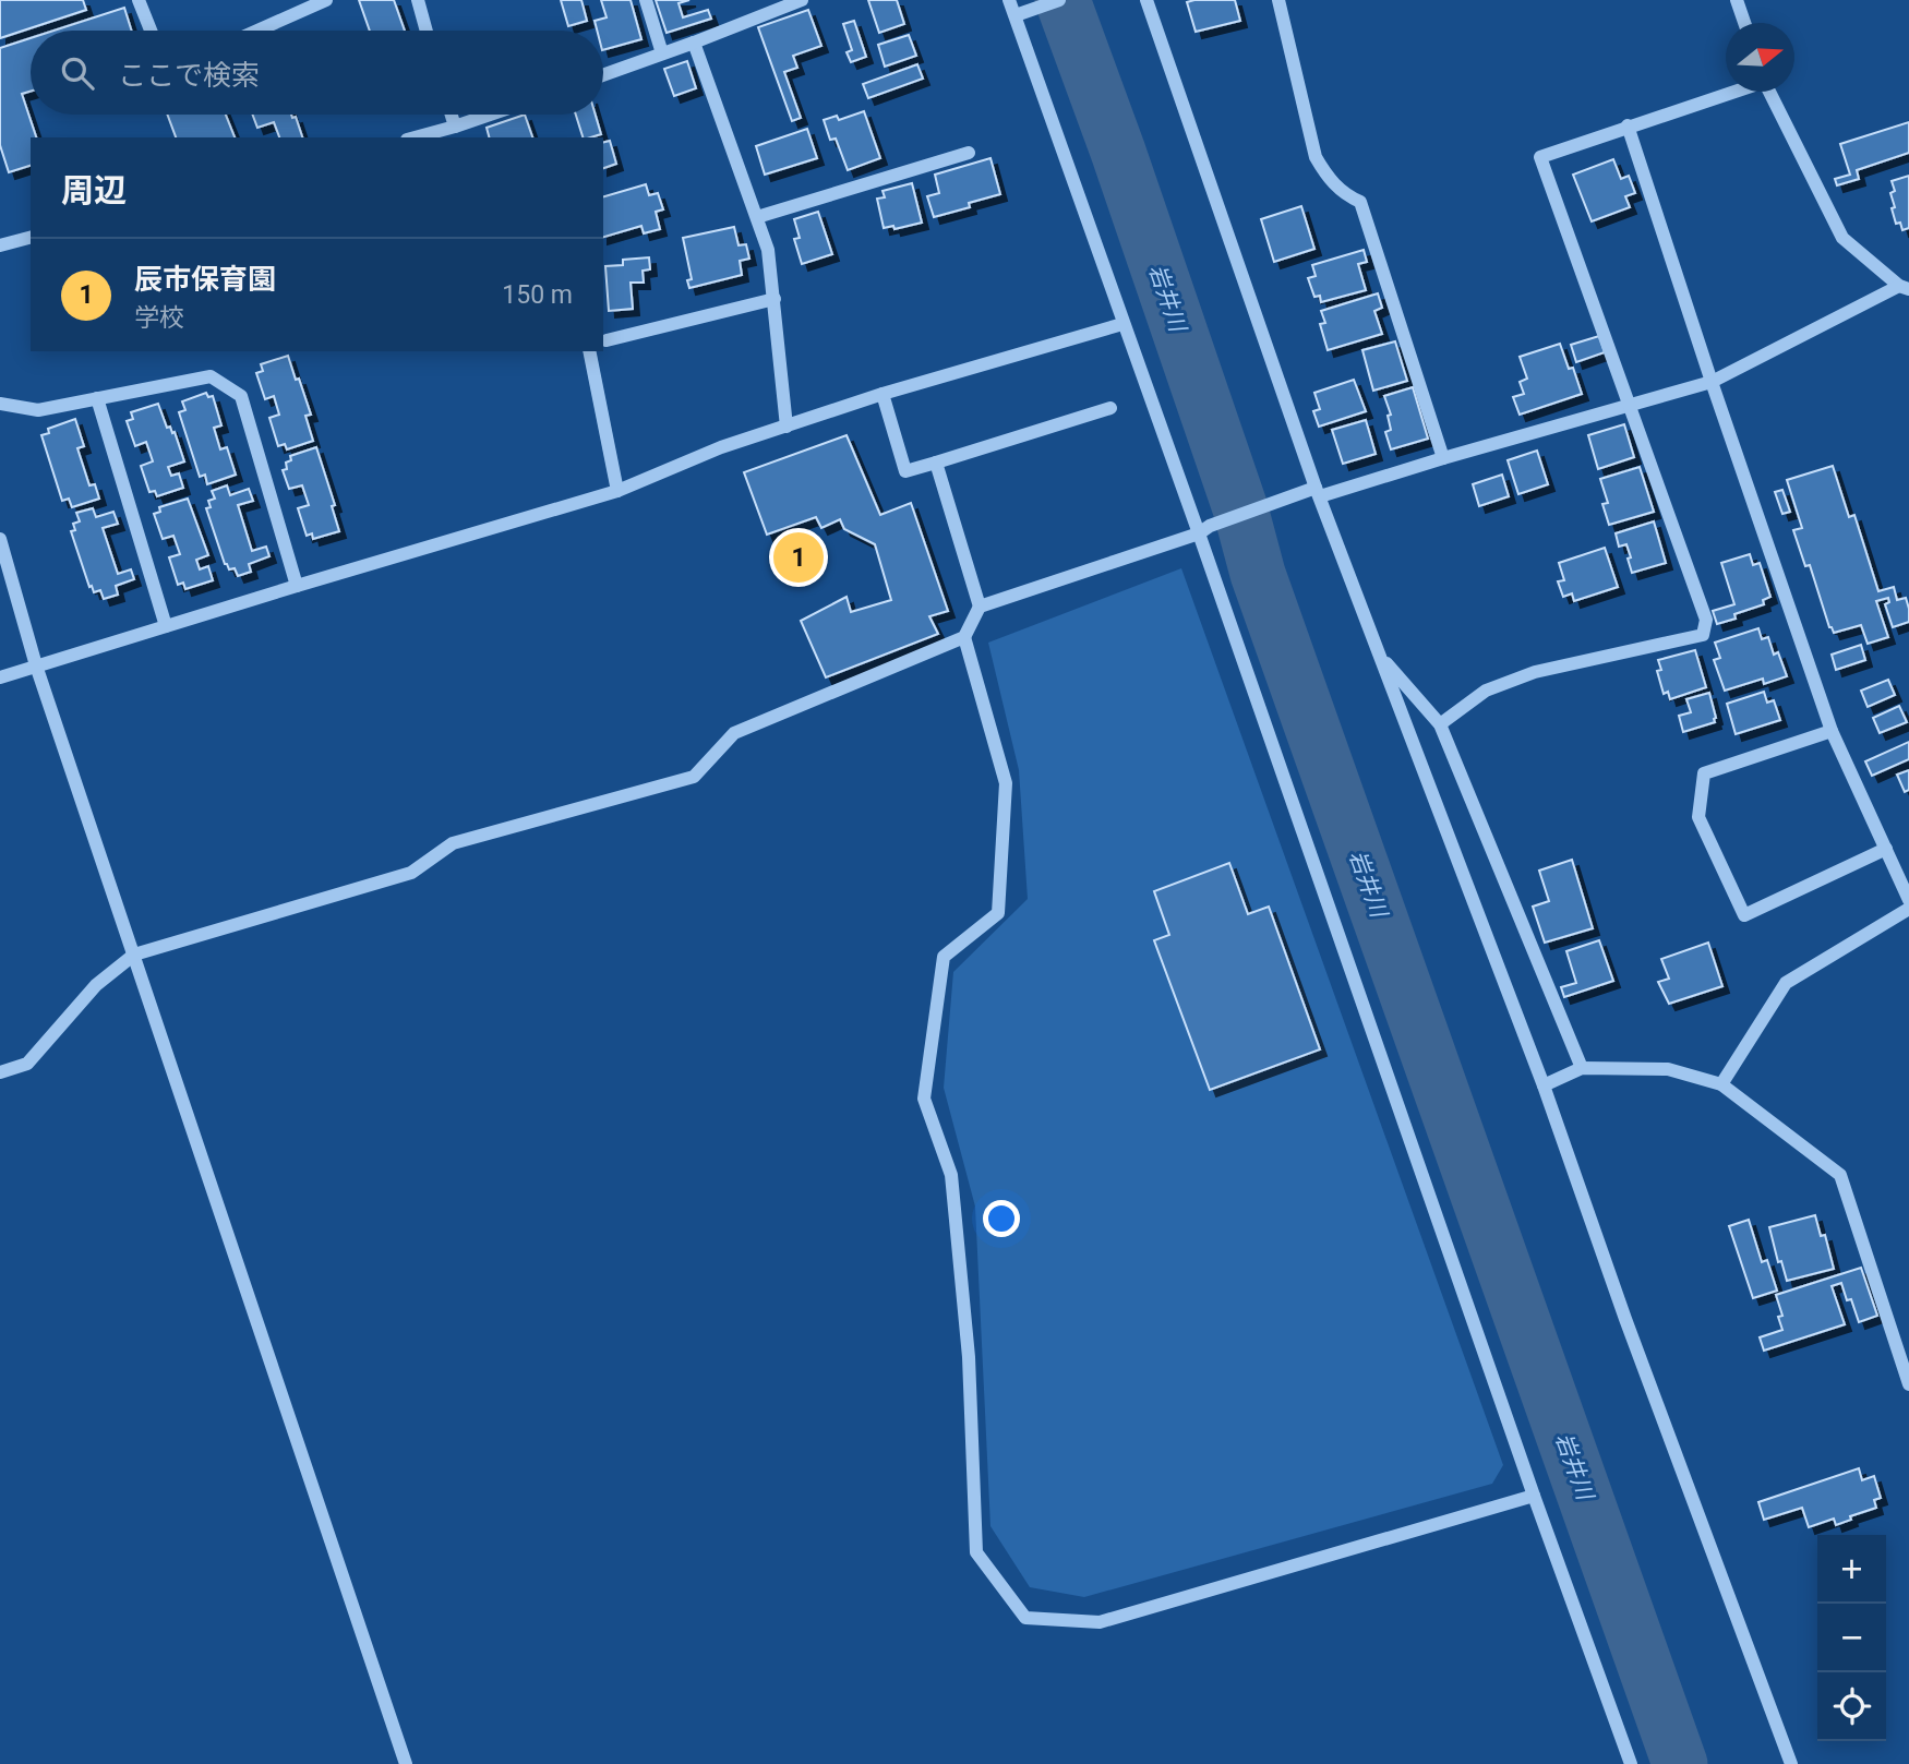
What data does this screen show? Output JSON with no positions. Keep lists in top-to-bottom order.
{
  "water": ["岩井川"],
  "north": "right",
  "page": {
    "search": "ここで検索",
    "heading": "周辺",
    "list": [
      {
        "mark": "1",
        "name": "辰市保育園",
        "note": "学校",
        "value": "150 m"
      }
    ],
    "pins": "1",
    "map_buttons": ["+", "−"]
  }
}
